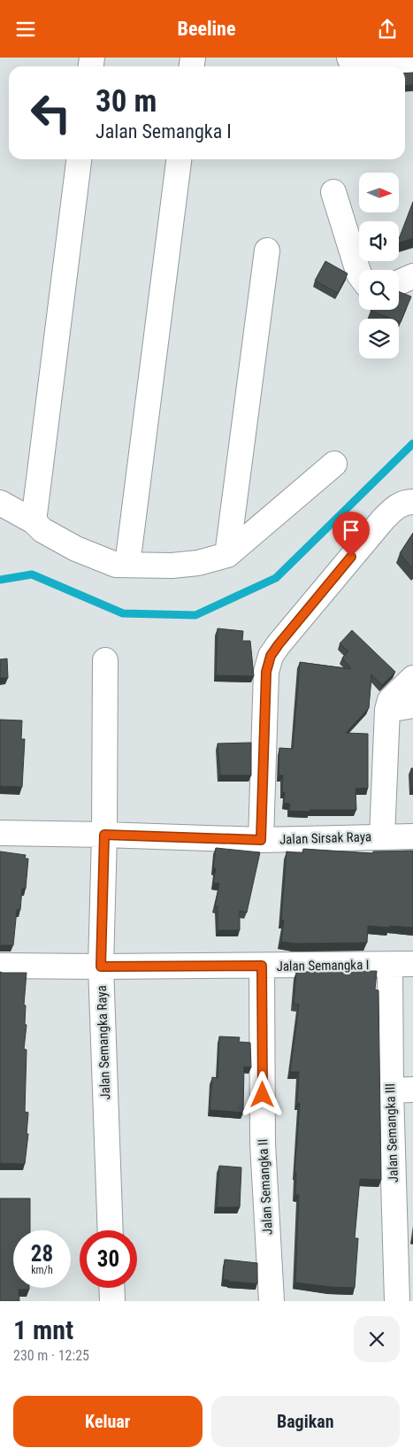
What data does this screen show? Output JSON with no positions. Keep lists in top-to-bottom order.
{
  "streets": {
    "street": [
      "Jalan Sirsak Raya",
      "Jalan Semangka I",
      "Jalan Semangka Raya",
      "Jalan Semangka III",
      "Jalan Semangka II"
    ]
  },
  "crossings": [
    ["Jalan Sirsak Raya", "Jalan Semangka Raya"],
    ["Jalan Semangka I", "Jalan Semangka Raya"],
    ["Jalan Semangka I", "Jalan Semangka III"],
    ["Jalan Semangka I", "Jalan Semangka II"]
  ],
  "north": "right",
  "page": {
    "header": "Beeline",
    "turn": ["30 m", "Jalan Semangka I"],
    "speed": "28 km/h",
    "limit": "30",
    "heading": ["1 mnt", "230 m · 12:25"],
    "buttons": ["Keluar", "Bagikan"]
  }
}
